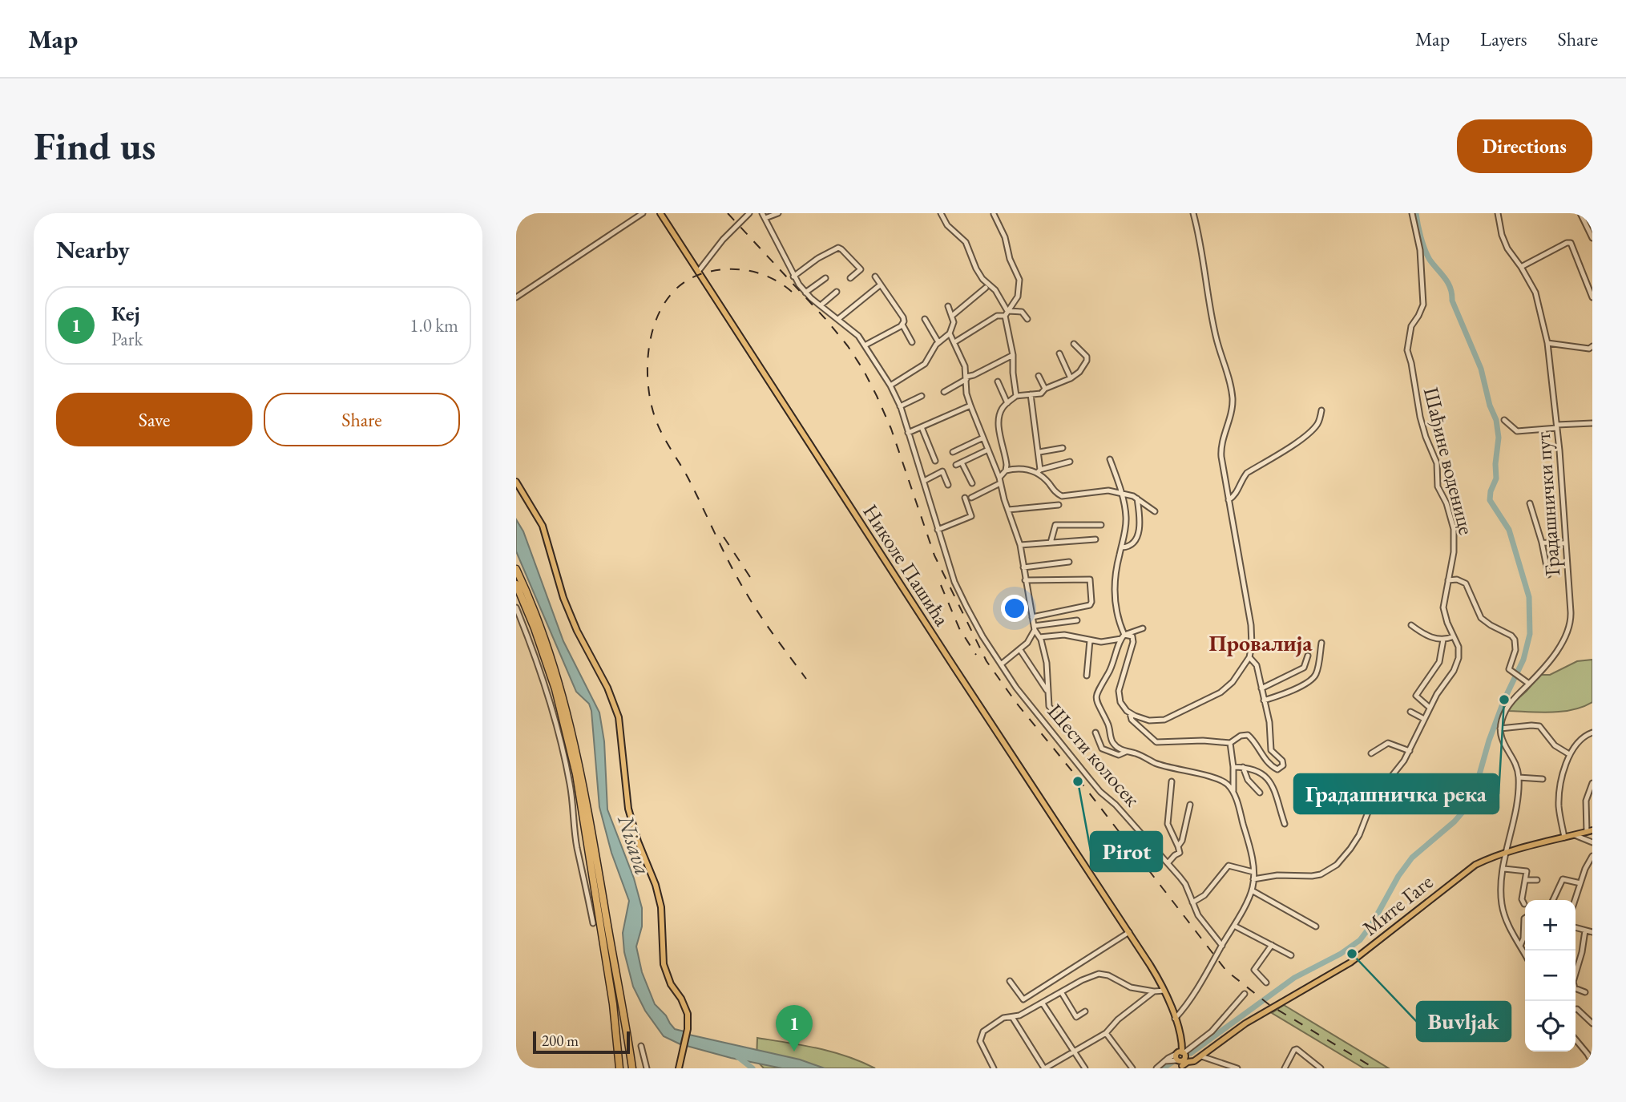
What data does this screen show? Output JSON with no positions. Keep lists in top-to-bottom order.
{
  "streets": {
    "main road": ["Николе Пашића", "Мите Гаге"],
    "street": ["Шађине воденице", "Градашнички пут", "Шести колосек"]
  },
  "districts": ["Провалија"],
  "water": ["Nisava"],
  "places": ["Градашничка река", "Pirot", "Buvljak"],
  "scale_bar": "200 m",
  "page": {
    "header": "Map",
    "nav": ["Map", "Layers", "Share"],
    "buttons": [
      "Directions",
      ["Save", "Share"]
    ],
    "title": "Find us",
    "heading": "Nearby",
    "list": [
      {
        "mark": "1",
        "name": "Кеј",
        "note": "Park",
        "value": "1.0 km"
      }
    ],
    "map_buttons": ["+", "−"],
    "pins": "1",
    "scale": "200 m"
  }
}
